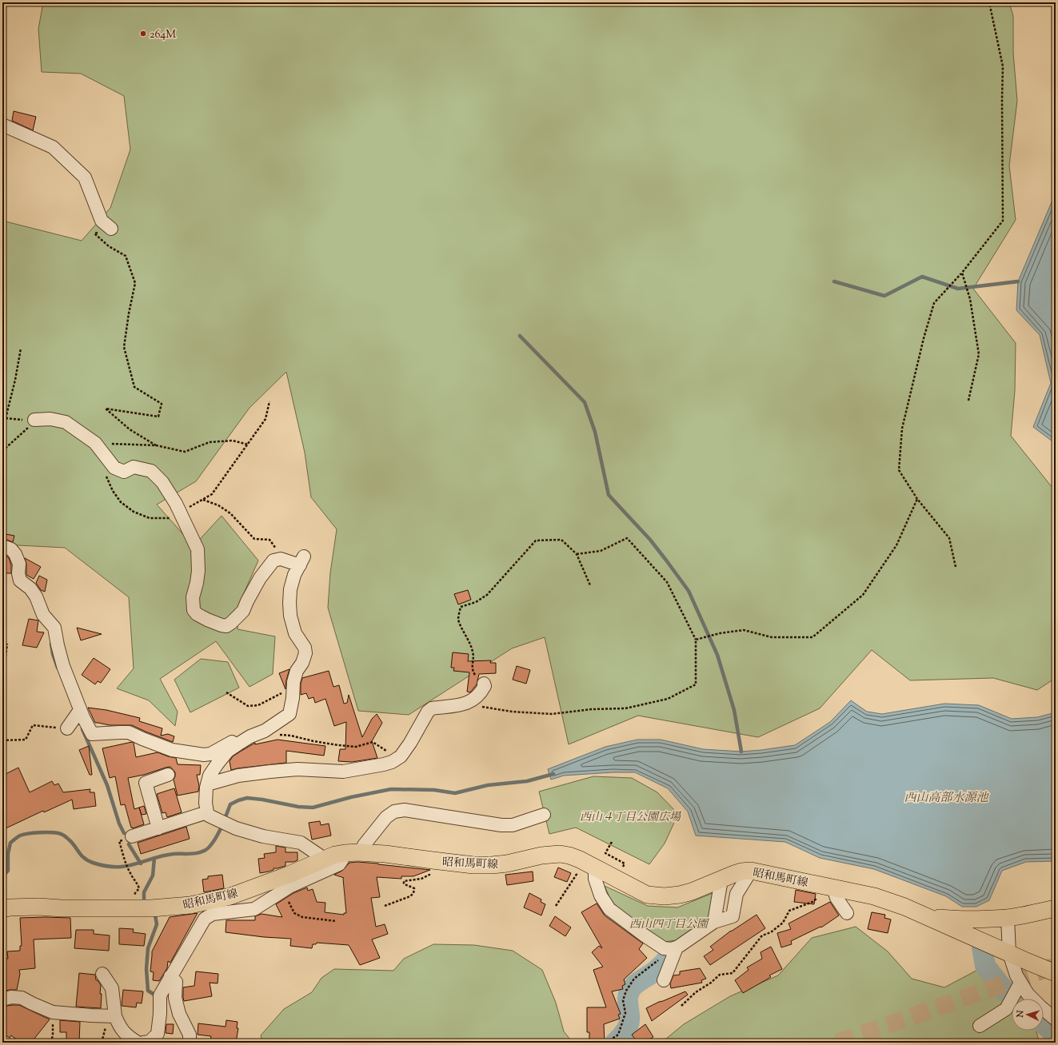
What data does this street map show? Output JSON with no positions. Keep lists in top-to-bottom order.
{
  "streets": {
    "main road": ["昭和馬町線"]
  },
  "water": ["西山高部水源池"],
  "parks": ["西山４丁目公園広場", "西山四丁目公園"],
  "places": ["264M"],
  "north": "left"
}
